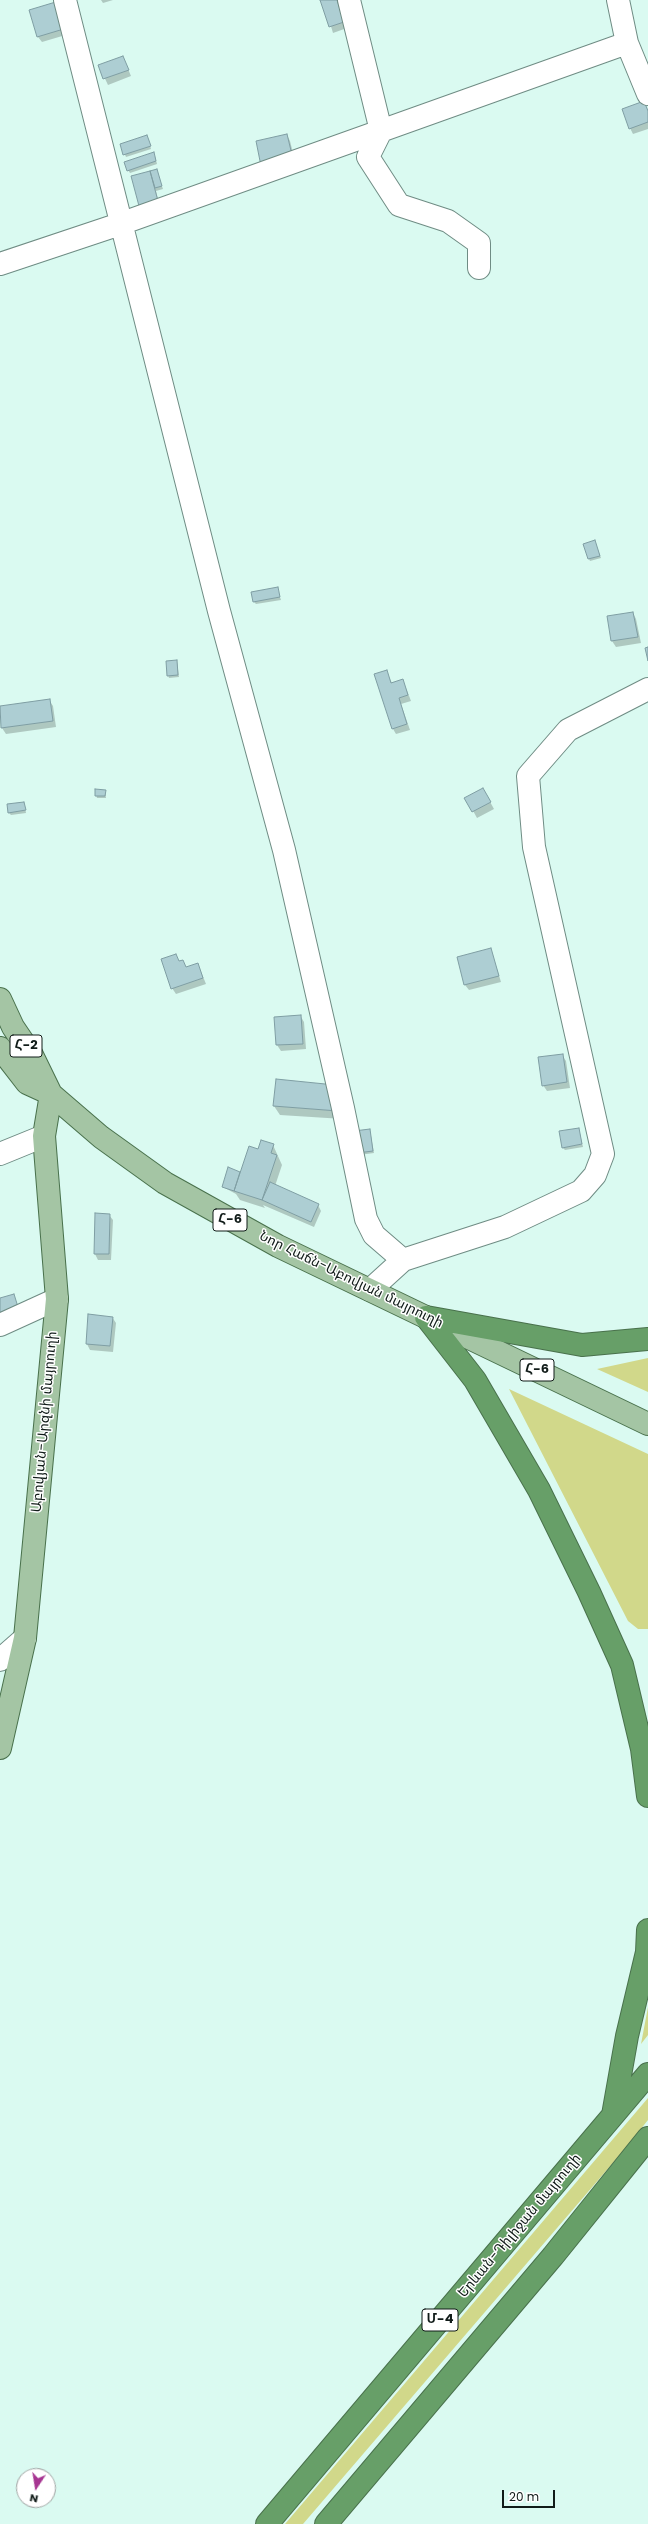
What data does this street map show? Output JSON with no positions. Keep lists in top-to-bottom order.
{
  "streets": {
    "highway": ["Երևան-Դիլիջան մայրուղի", "Մ-4"],
    "main road": [
      "Հ-2",
      "Հ-6",
      "Նոր Հաճն-Աբովյան մայրուղի",
      "Աբովյան-Արզնի մայրուղի"
    ]
  },
  "crossings": [
    ["Հ-2", "Նոր Հաճն-Աբովյան մայրուղի"],
    ["Հ-2", "Աբովյան-Արզնի մայրուղի"],
    ["Նոր Հաճն-Աբովյան մայրուղի", "Աբովյան-Արզնի մայրուղի"]
  ],
  "scale_bar": "20 m",
  "north": "bottom"
}
